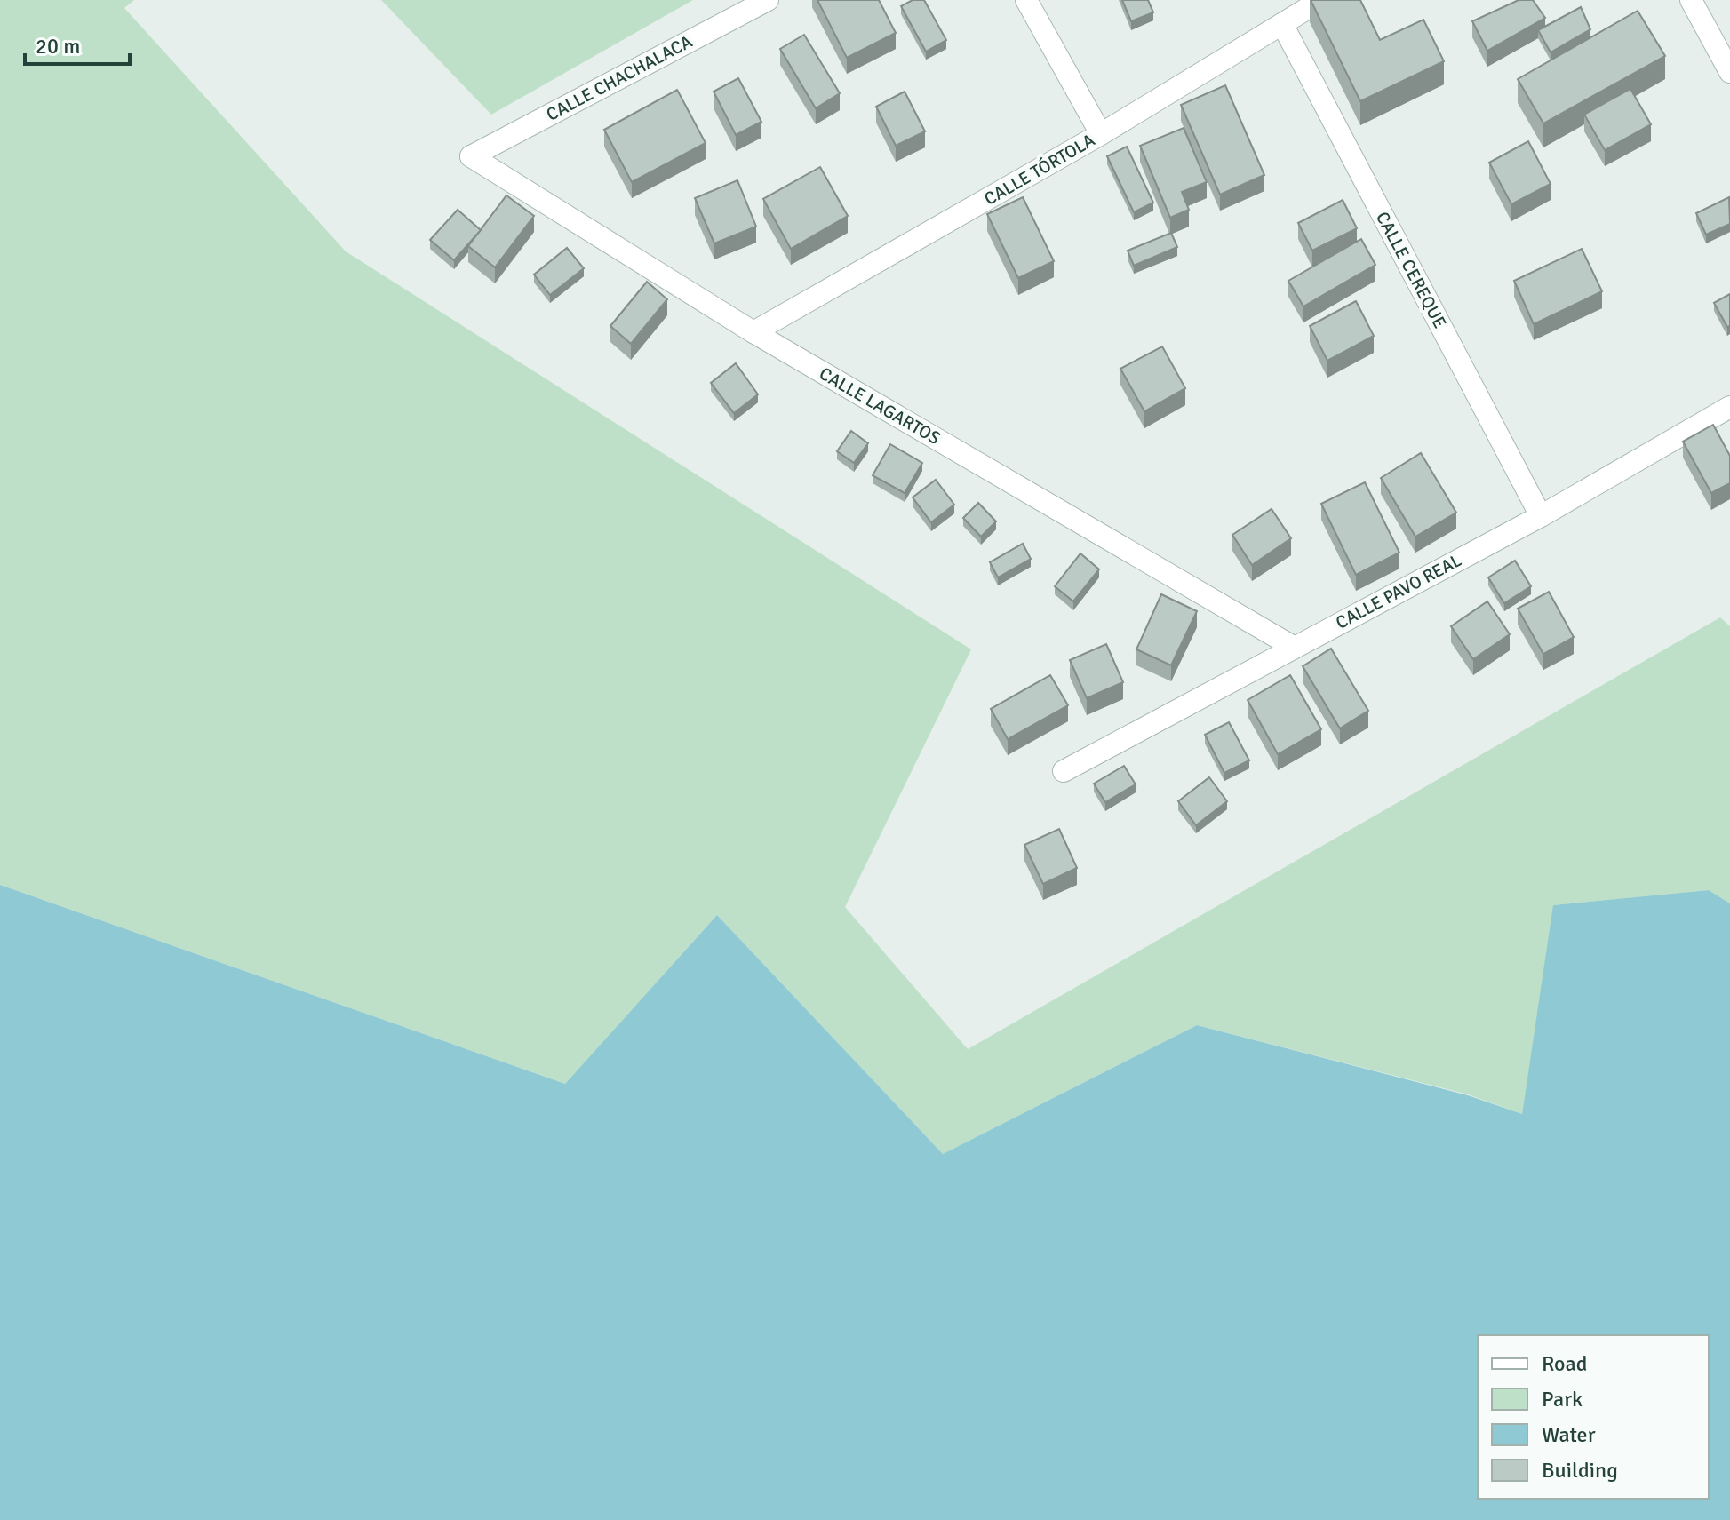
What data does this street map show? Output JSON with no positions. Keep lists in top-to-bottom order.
{
  "streets": {
    "street": [
      "CALLE CHACHALACA",
      "CALLE TÓRTOLA",
      "CALLE CEREQUE",
      "CALLE LAGARTOS",
      "CALLE PAVO REAL"
    ]
  },
  "crossings": [
    ["CALLE CHACHALACA", "CALLE LAGARTOS"],
    ["CALLE TÓRTOLA", "CALLE CEREQUE"],
    ["CALLE TÓRTOLA", "CALLE LAGARTOS"],
    ["CALLE CEREQUE", "CALLE PAVO REAL"],
    ["CALLE LAGARTOS", "CALLE PAVO REAL"]
  ],
  "legend": [
    "Road",
    "Park",
    "Water",
    "Building"
  ],
  "scale_bar": "20 m"
}
